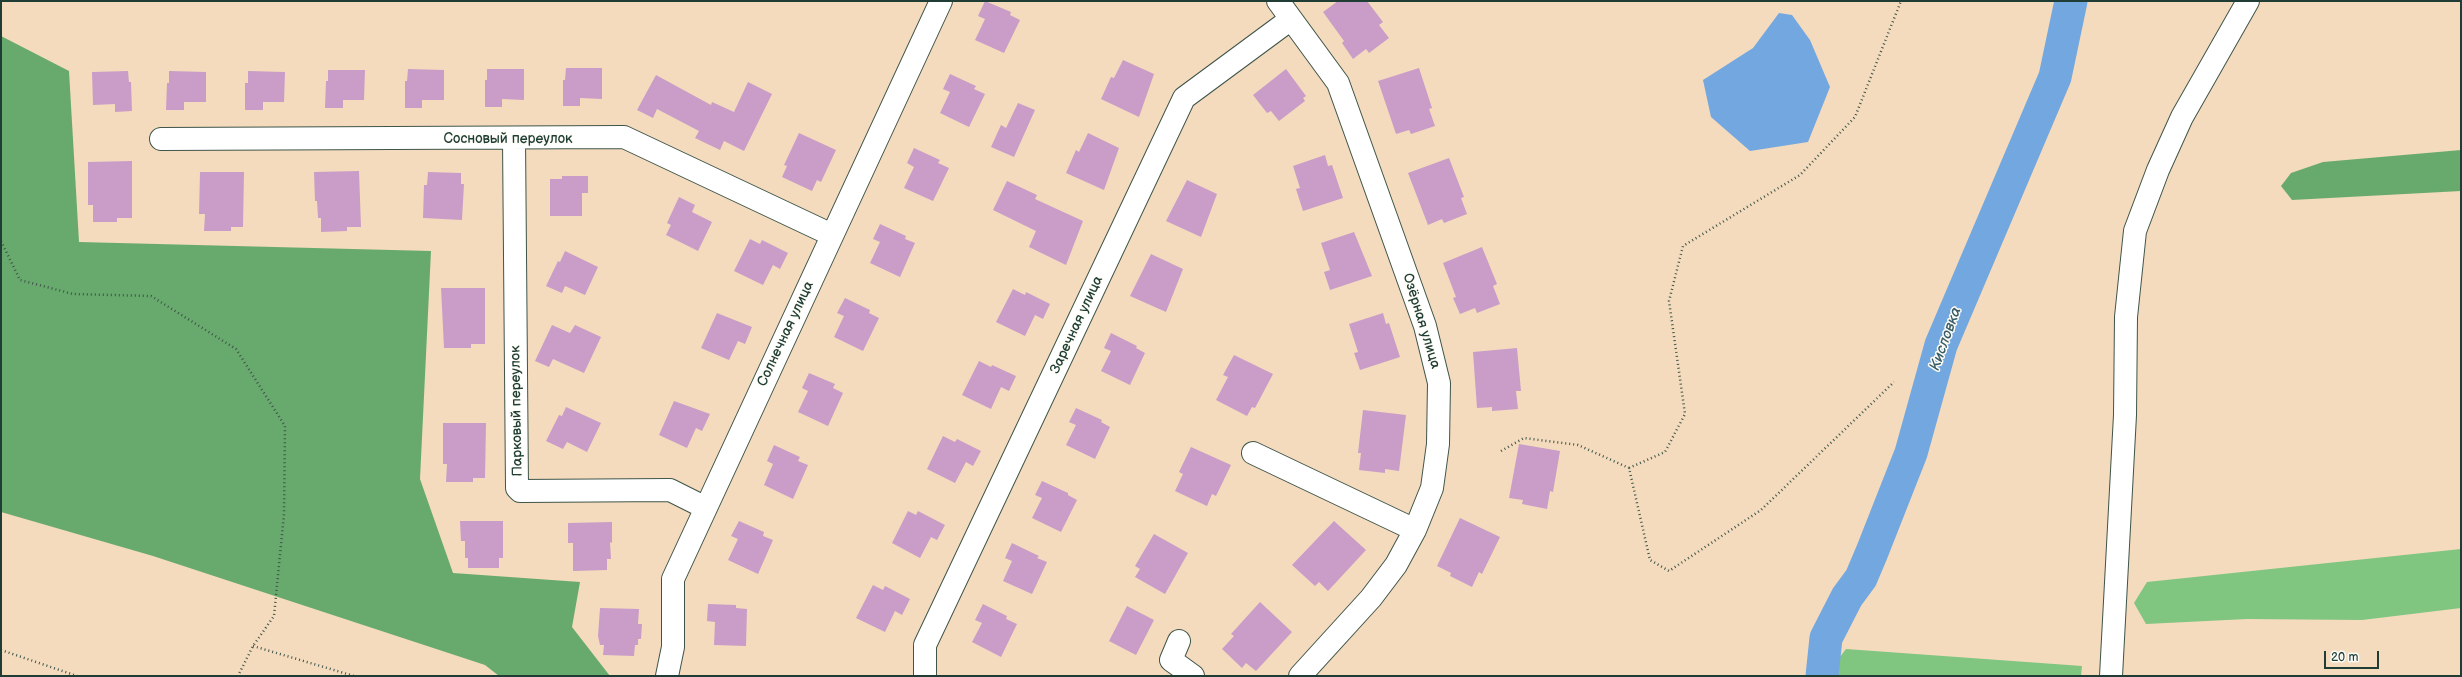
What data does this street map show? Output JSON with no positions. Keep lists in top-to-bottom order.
{
  "streets": {
    "street": [
      "Сосновый переулок",
      "Озёрная улица",
      "Заречная улица",
      "Солнечная улица",
      "Парковый переулок"
    ]
  },
  "crossings": [
    ["Сосновый переулок", "Солнечная улица"],
    ["Сосновый переулок", "Парковый переулок"],
    ["Озёрная улица", "Заречная улица"],
    ["Солнечная улица", "Парковый переулок"]
  ],
  "water": ["Кисловка"],
  "scale_bar": "20 m"
}
